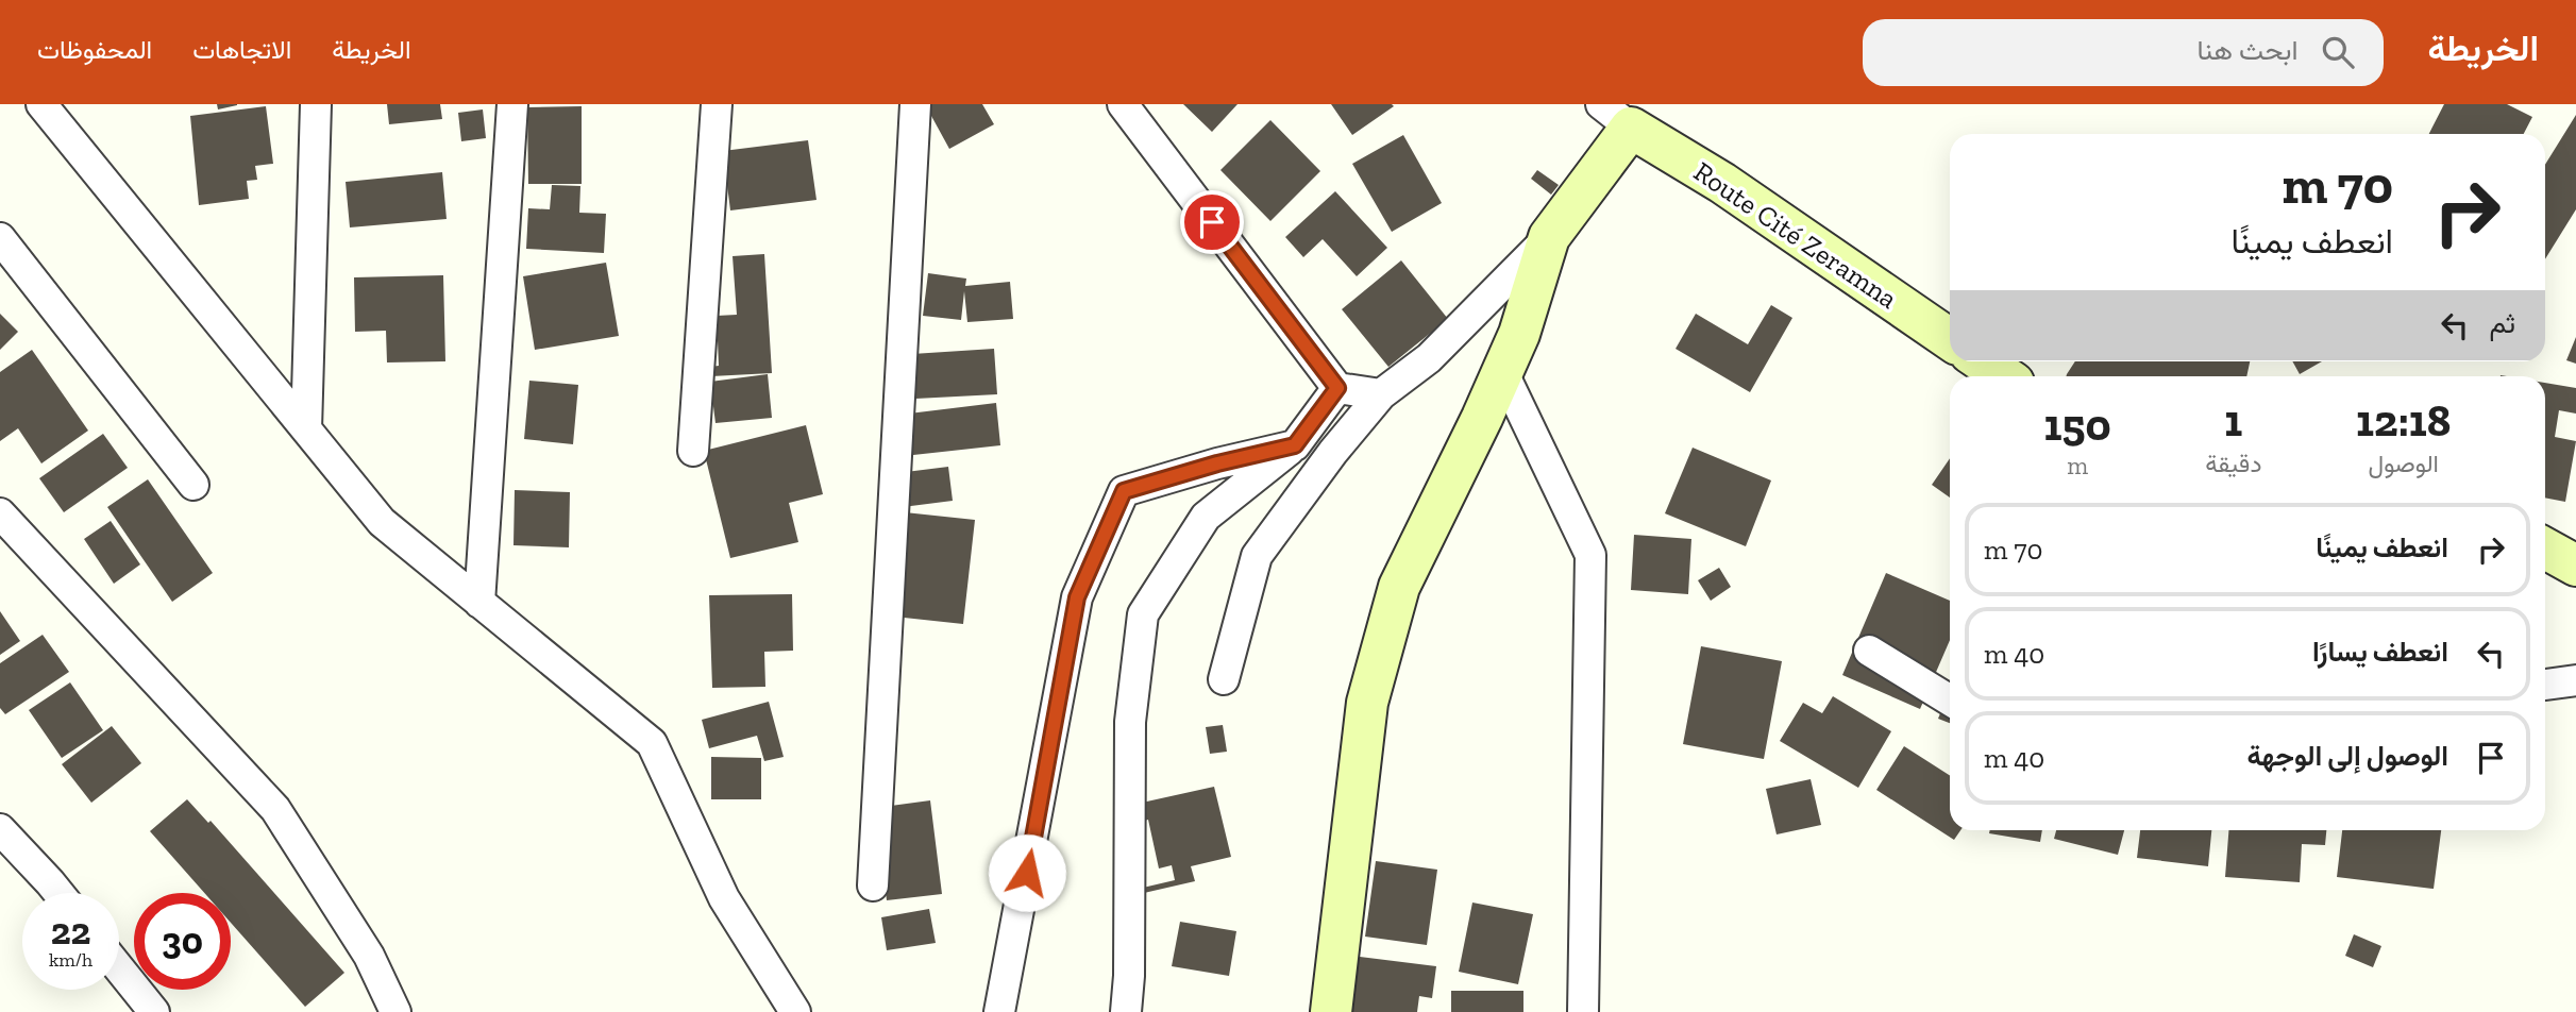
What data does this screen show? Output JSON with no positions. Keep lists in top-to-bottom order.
{
  "streets": {
    "street": ["Route Cité Zeramna"]
  },
  "page": {
    "header": "الخريطة",
    "search": "ابحث هنا",
    "nav": ["الخريطة", "الاتجاهات", "المحفوظات"],
    "turn": ["70 m", "انعطف يمينًا"],
    "then": "ثم",
    "eta": [
      "12:18",
      "الوصول",
      "1",
      "دقيقة",
      "150",
      "m"
    ],
    "list": [
      {
        "name": "انعطف يمينًا",
        "value": "70 m"
      },
      {
        "name": "انعطف يسارًا",
        "value": "40 m"
      },
      {
        "name": "الوصول إلى الوجهة",
        "value": "40 m"
      }
    ],
    "speed": "22 km/h",
    "limit": "30"
  }
}
